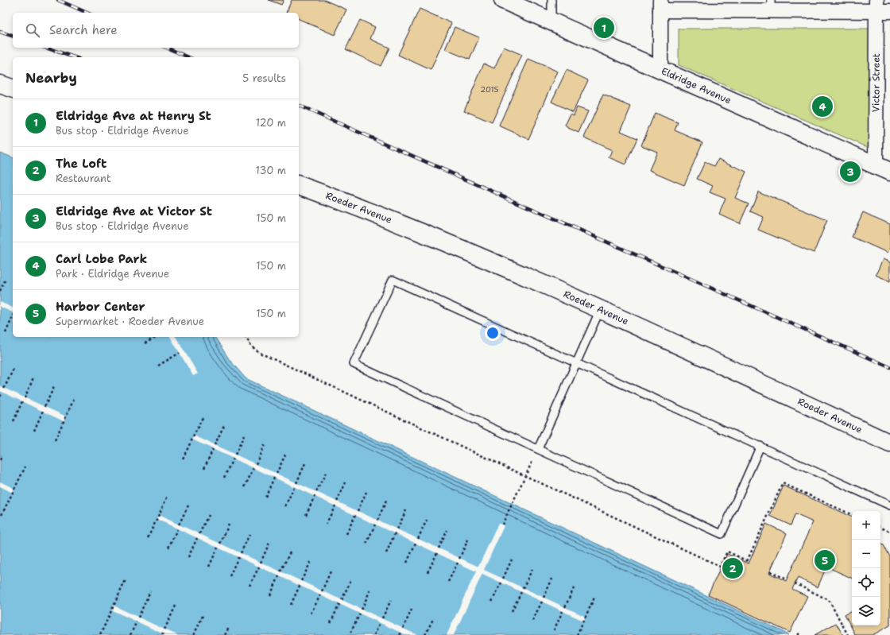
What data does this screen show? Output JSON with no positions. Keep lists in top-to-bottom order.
{
  "streets": {
    "street": ["Victor Street", "Eldridge Avenue", "Roeder Avenue"]
  },
  "crossings": [
    ["Victor Street", "Eldridge Avenue"]
  ],
  "house_numbers": ["2015"],
  "page": {
    "search": "Search here",
    "pins": [
      "1",
      "4",
      "3",
      "5",
      "2"
    ],
    "heading": ["Nearby", "5 results"],
    "list": [
      {
        "mark": "1",
        "name": "Eldridge Ave at Henry St",
        "note": "Bus stop · Eldridge Avenue",
        "value": "120 m"
      },
      {
        "mark": "2",
        "name": "The Loft",
        "note": "Restaurant",
        "value": "130 m"
      },
      {
        "mark": "3",
        "name": "Eldridge Ave at Victor St",
        "note": "Bus stop · Eldridge Avenue",
        "value": "150 m"
      },
      {
        "mark": "4",
        "name": "Carl Lobe Park",
        "note": "Park · Eldridge Avenue",
        "value": "150 m"
      },
      {
        "mark": "5",
        "name": "Harbor Center",
        "note": "Supermarket · Roeder Avenue",
        "value": "150 m"
      }
    ],
    "map_buttons": ["+", "−"]
  }
}
